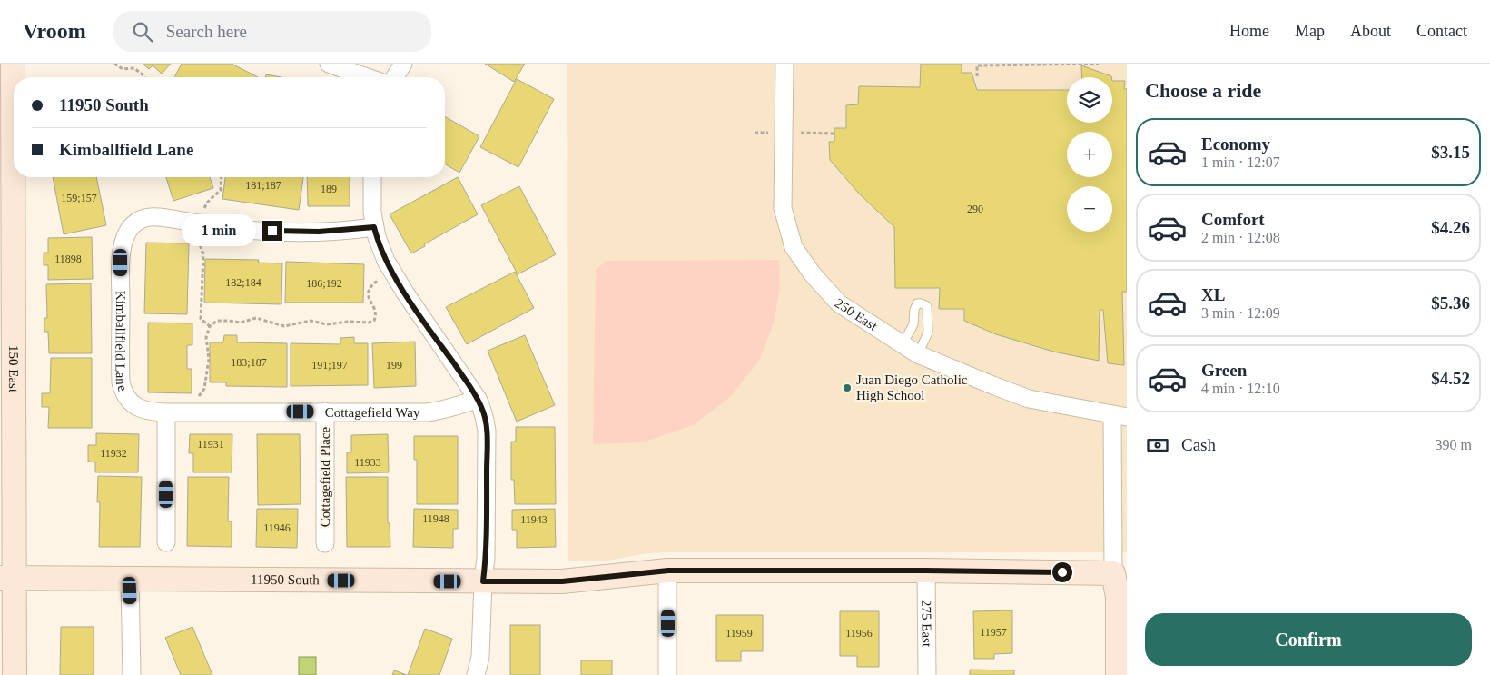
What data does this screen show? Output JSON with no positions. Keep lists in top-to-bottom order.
{
  "streets": {
    "street": [
      "250 East",
      "Kimballfield Lane",
      "150 East",
      "Cottagefield Way",
      "Cottagefield Place",
      "11950 South",
      "275 East"
    ]
  },
  "crossings": [
    ["Kimballfield Lane", "Cottagefield Way"],
    ["150 East", "11950 South"],
    ["Cottagefield Way", "Cottagefield Place"],
    ["11950 South", "275 East"]
  ],
  "places": ["Juan Diego Catholic High School"],
  "house_numbers": [
    "181;187",
    "189",
    "159;157",
    "290",
    "11898",
    "182;184",
    "186;192",
    "183;187",
    "191;197",
    "199",
    "11931",
    "11932",
    "11933",
    "11948",
    "11943",
    "11946",
    "11957",
    "11959",
    "11956"
  ],
  "page": {
    "header": "Vroom",
    "search": "Search here",
    "nav": [
      "Home",
      "Map",
      "About",
      "Contact"
    ],
    "heading": "Choose a ride",
    "map_buttons": ["+", "−"],
    "banner": ["11950 South", "Kimballfield Lane"],
    "list": [
      {
        "name": "Economy",
        "note": "1 min · 12:07",
        "value": "$3.15"
      },
      {
        "name": "Comfort",
        "note": "2 min · 12:08",
        "value": "$4.26"
      },
      {
        "name": "XL",
        "note": "3 min · 12:09",
        "value": "$5.36"
      },
      {
        "name": "Green",
        "note": "4 min · 12:10",
        "value": "$4.52"
      }
    ],
    "bubble": "1 min",
    "pay": ["Cash", "390 m"],
    "buttons": "Confirm"
  }
}
